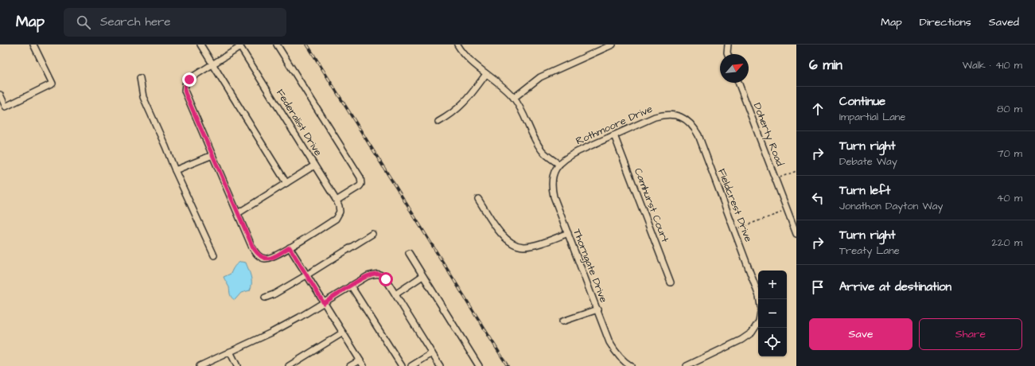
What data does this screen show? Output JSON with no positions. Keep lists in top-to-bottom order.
{
  "streets": {
    "street": [
      "Federalist Drive",
      "Rothmoore Drive",
      "Doherty Road",
      "Camhurst Court",
      "Fieldcrest Drive",
      "Thorngate Drive"
    ]
  },
  "crossings": [
    ["Rothmoore Drive", "Camhurst Court"],
    ["Rothmoore Drive", "Fieldcrest Drive"],
    ["Rothmoore Drive", "Thorngate Drive"]
  ],
  "north": "top right",
  "page": {
    "header": "Map",
    "search": "Search here",
    "nav": ["Map", "Directions", "Saved"],
    "heading": ["6 min", "Walk · 410 m"],
    "list": [
      ["Continue", "Impartial Lane", "80 m"],
      ["Turn right", "Debate Way", "70 m"],
      ["Turn left", "Jonathon Dayton Way", "40 m"],
      ["Turn right", "Treaty Lane", "220 m"],
      "Arrive at destination"
    ],
    "map_buttons": ["+", "−"],
    "buttons": ["Save", "Share"]
  }
}
